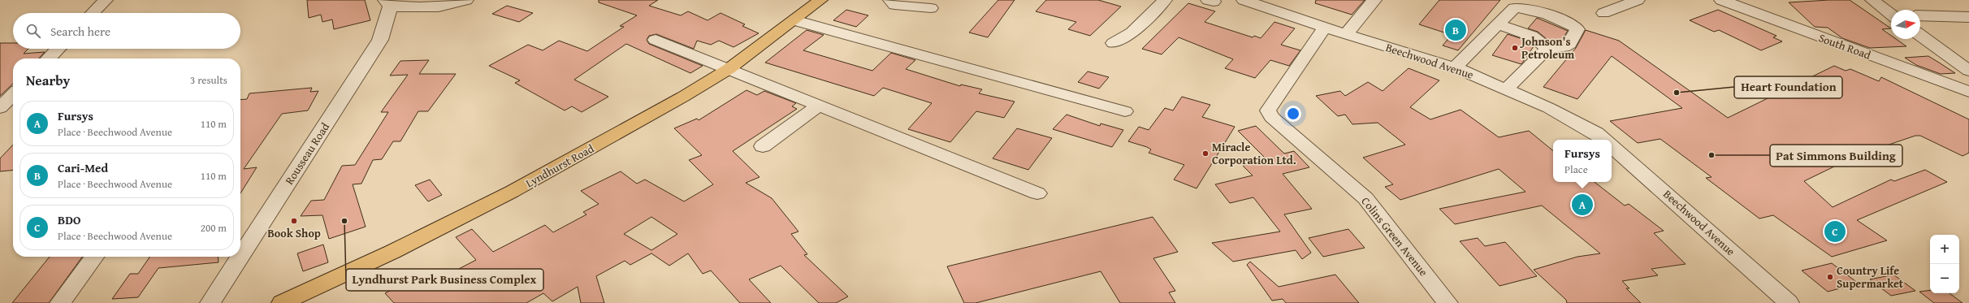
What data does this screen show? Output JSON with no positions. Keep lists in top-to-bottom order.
{
  "streets": {
    "main road": ["Lyndhurst Road"],
    "street": [
      "South Road",
      "Beechwood Avenue",
      "Rousseau Road",
      "Colins Green Avenue"
    ]
  },
  "crossings": [
    ["Beechwood Avenue", "Colins Green Avenue"]
  ],
  "places": [
    "Johnson's Petroleum",
    "Heart Foundation",
    "Miracle Corporation Ltd.",
    "Pat Simmons Building",
    "Book Shop",
    "Lyndhurst Park Business Complex",
    "Country Life Supermarket"
  ],
  "north": "right",
  "page": {
    "search": "Search here",
    "pins": ["B", "A", "C"],
    "heading": ["Nearby", "3 results"],
    "list": [
      {
        "mark": "A",
        "name": "Fursys",
        "note": "Place · Beechwood Avenue",
        "value": "110 m"
      },
      {
        "mark": "B",
        "name": "Cari-Med",
        "note": "Place · Beechwood Avenue",
        "value": "110 m"
      },
      {
        "mark": "C",
        "name": "BDO",
        "note": "Place · Beechwood Avenue",
        "value": "200 m"
      }
    ],
    "popup": ["Fursys", "Place"],
    "map_buttons": ["+", "−"]
  }
}
